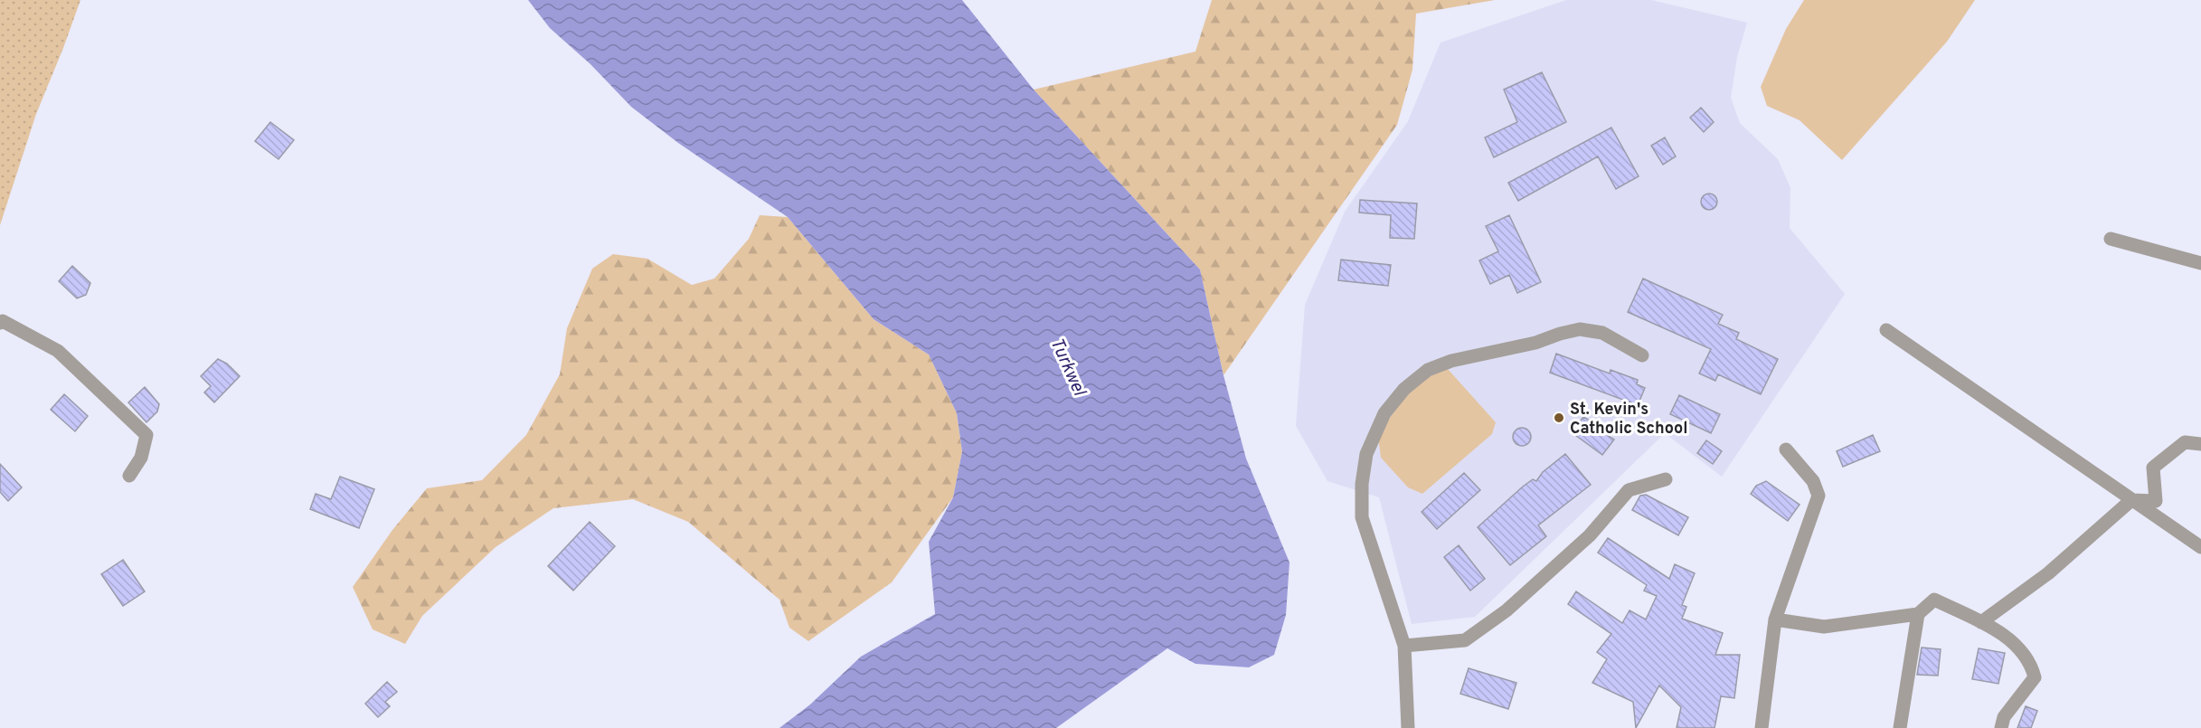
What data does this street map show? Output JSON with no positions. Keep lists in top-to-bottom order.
{
  "water": ["Turkwel"],
  "places": ["St. Kevin's Catholic School"]
}
